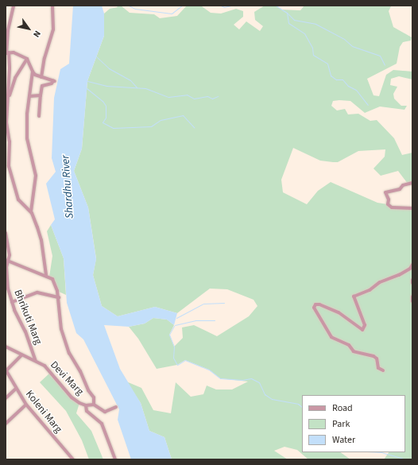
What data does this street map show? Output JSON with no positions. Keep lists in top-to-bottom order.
{
  "streets": {
    "street": ["Bhrikuti Marg", "Devi Marg", "Koleni Marg"]
  },
  "crossings": [
    ["Bhrikuti Marg", "Devi Marg"]
  ],
  "water": ["Shardhu River"],
  "legend": ["Road", "Park", "Water"],
  "north": "bottom right"
}
